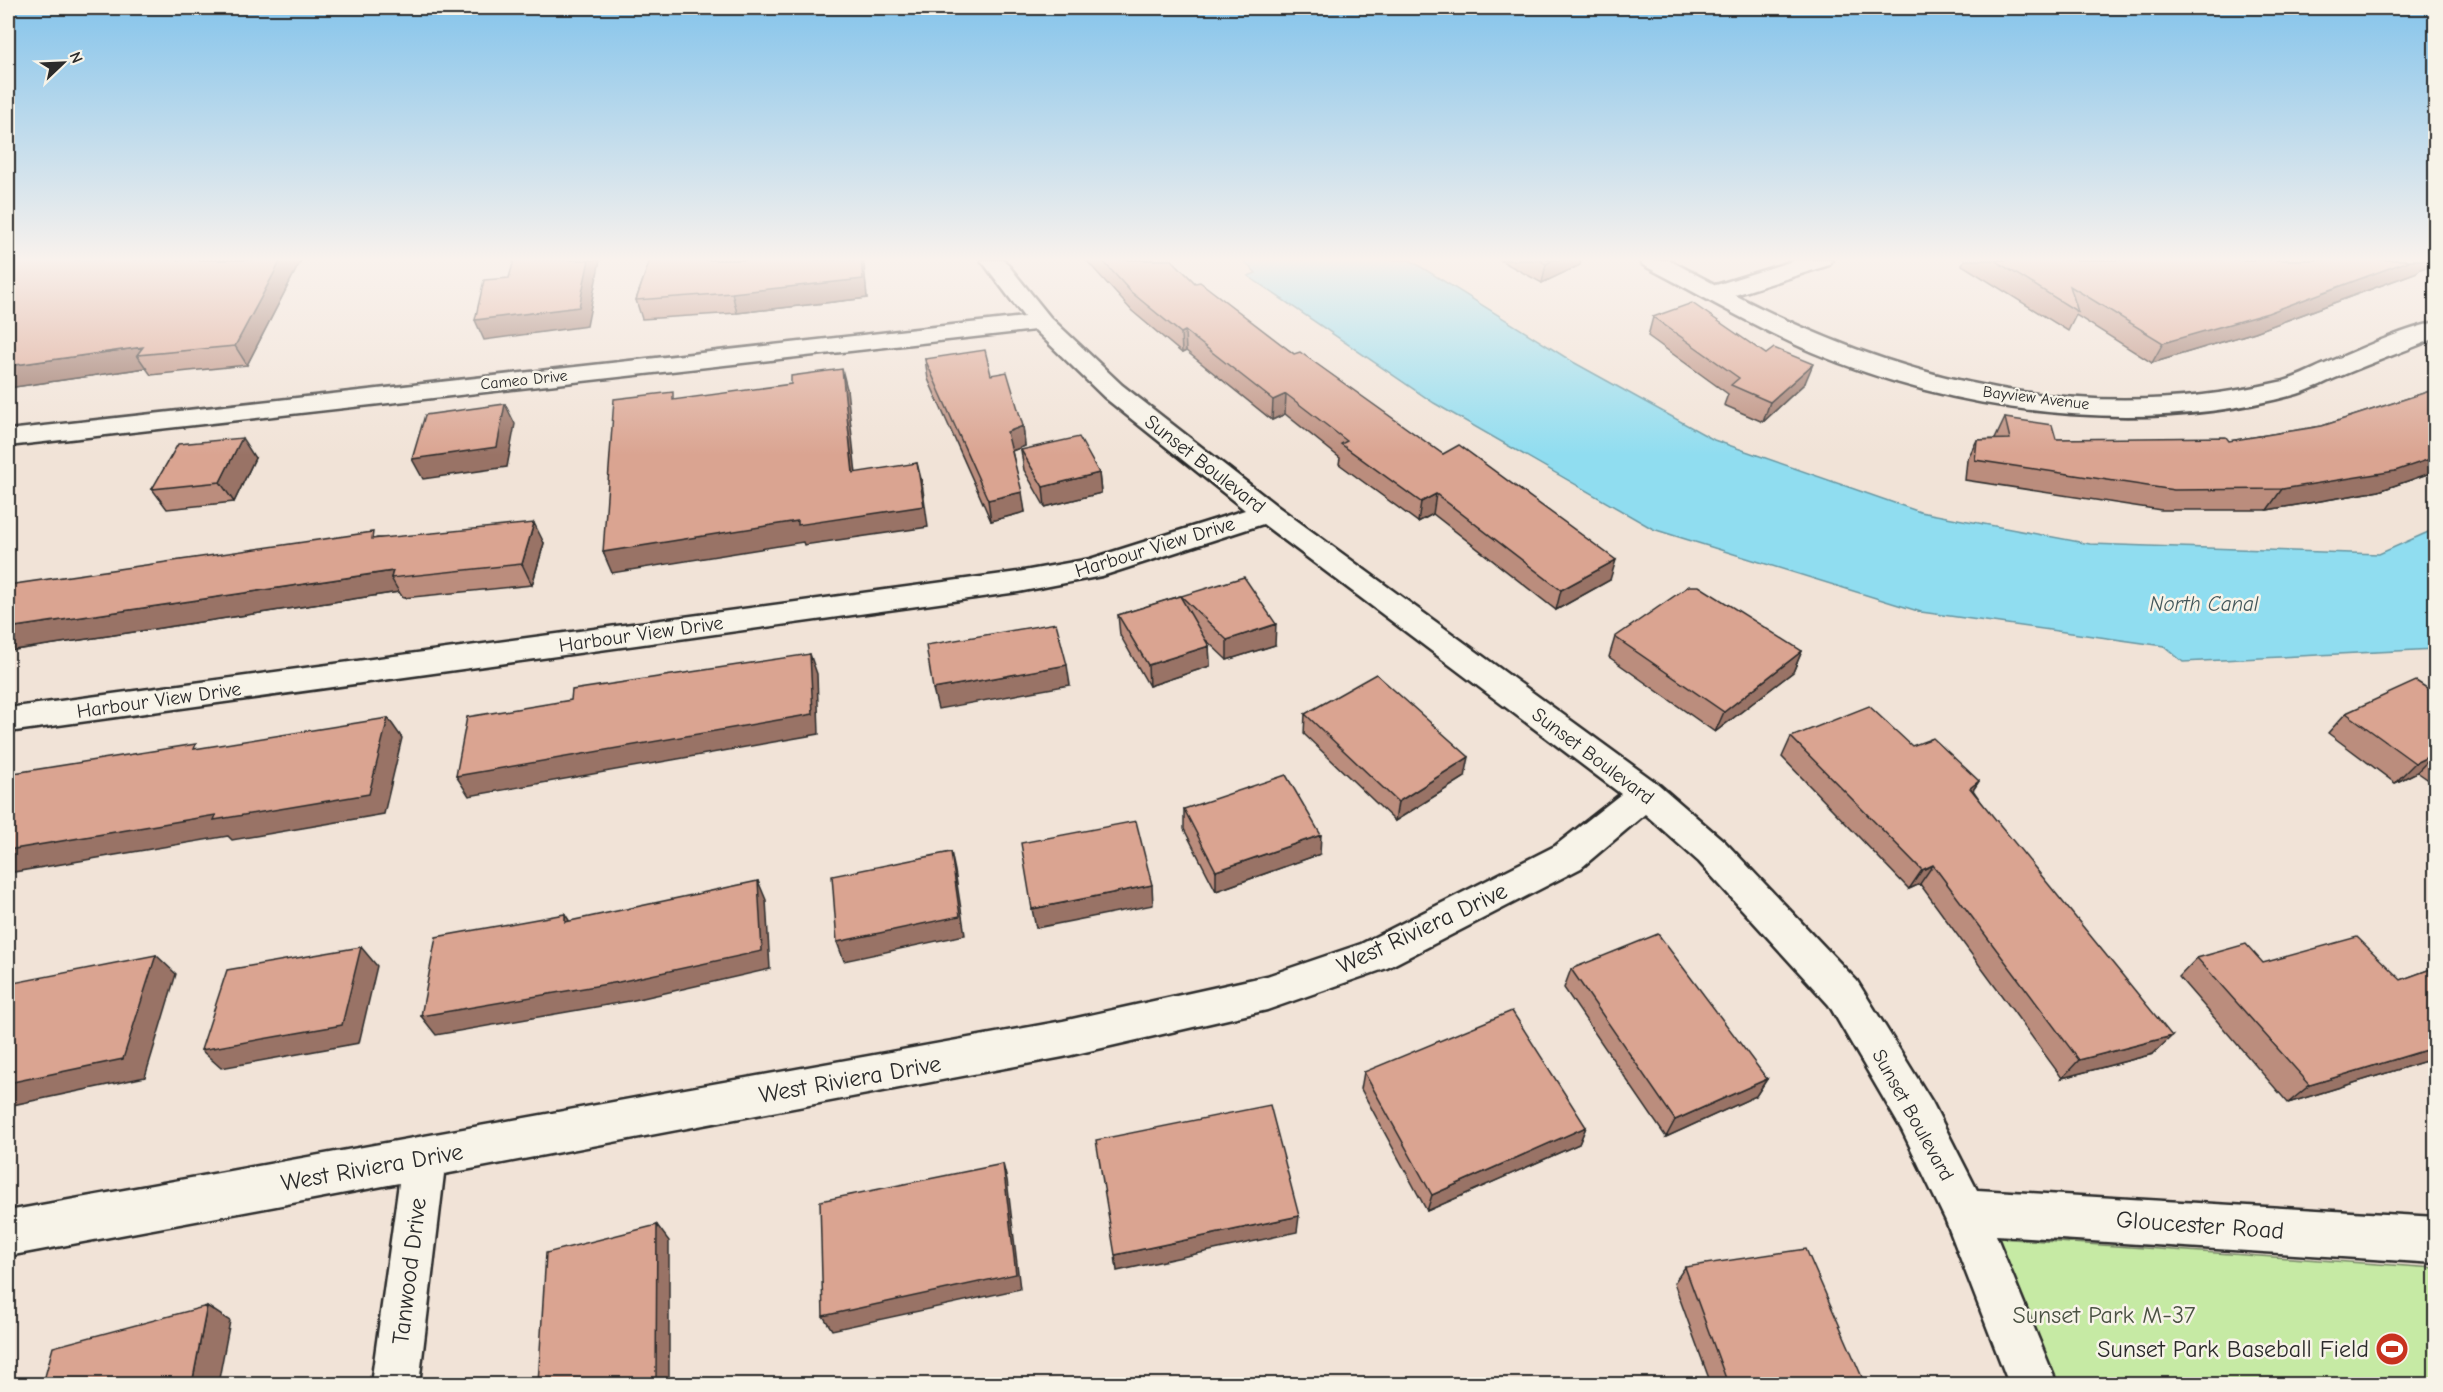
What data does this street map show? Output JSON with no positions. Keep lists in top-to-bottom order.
{
  "streets": {
    "street": [
      "Cameo Drive",
      "Bayview Avenue",
      "Sunset Boulevard",
      "Harbour View Drive",
      "West Riviera Drive",
      "Gloucester Road",
      "Tanwood Drive"
    ]
  },
  "crossings": [
    ["Sunset Boulevard", "Harbour View Drive"],
    ["Sunset Boulevard", "West Riviera Drive"],
    ["Sunset Boulevard", "Gloucester Road"],
    ["West Riviera Drive", "Tanwood Drive"]
  ],
  "water": ["North Canal"],
  "parks": ["Sunset Park M-37"],
  "places": {
    "sports": ["Sunset Park Baseball Field"]
  },
  "north": "top right"
}
